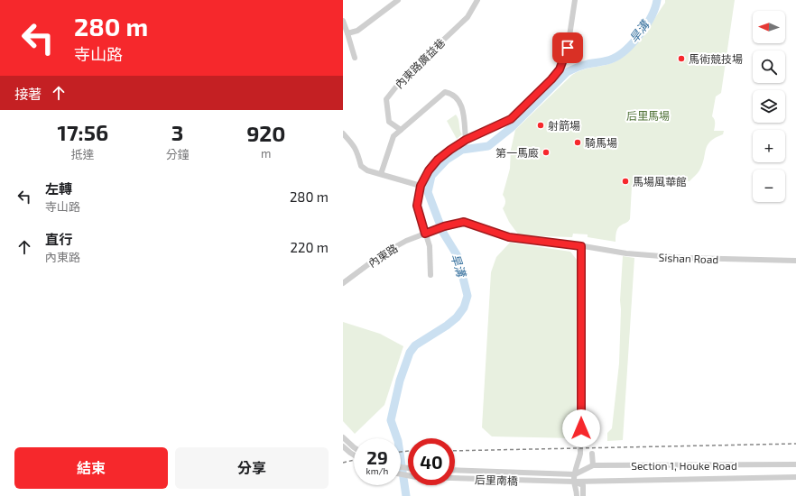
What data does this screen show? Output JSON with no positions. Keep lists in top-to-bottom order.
{
  "streets": {
    "street": [
      "內東路廣益巷",
      "內東路",
      "Sishan Road",
      "Section 1, Houke Road",
      "后里南橋"
    ]
  },
  "crossings": [
    ["內東路", "Sishan Road"],
    ["Section 1, Houke Road", "后里南橋"]
  ],
  "water": ["旱溝"],
  "parks": ["后里馬場"],
  "places": [
    "馬術競技場",
    "射箭場",
    "騎馬場",
    "第一馬廄",
    "馬場風華館"
  ],
  "north": "left",
  "page": {
    "turn": ["280 m", "寺山路"],
    "map_buttons": ["+", "−"],
    "then": "接著",
    "eta": [
      "17:56",
      "抵達",
      "3",
      "分鐘",
      "920",
      "m"
    ],
    "list": [
      {
        "name": "左轉",
        "note": "寺山路",
        "value": "280 m"
      },
      {
        "name": "直行",
        "note": "內東路",
        "value": "220 m"
      }
    ],
    "speed": "29 km/h",
    "limit": "40",
    "buttons": ["結束", "分享"]
  }
}
